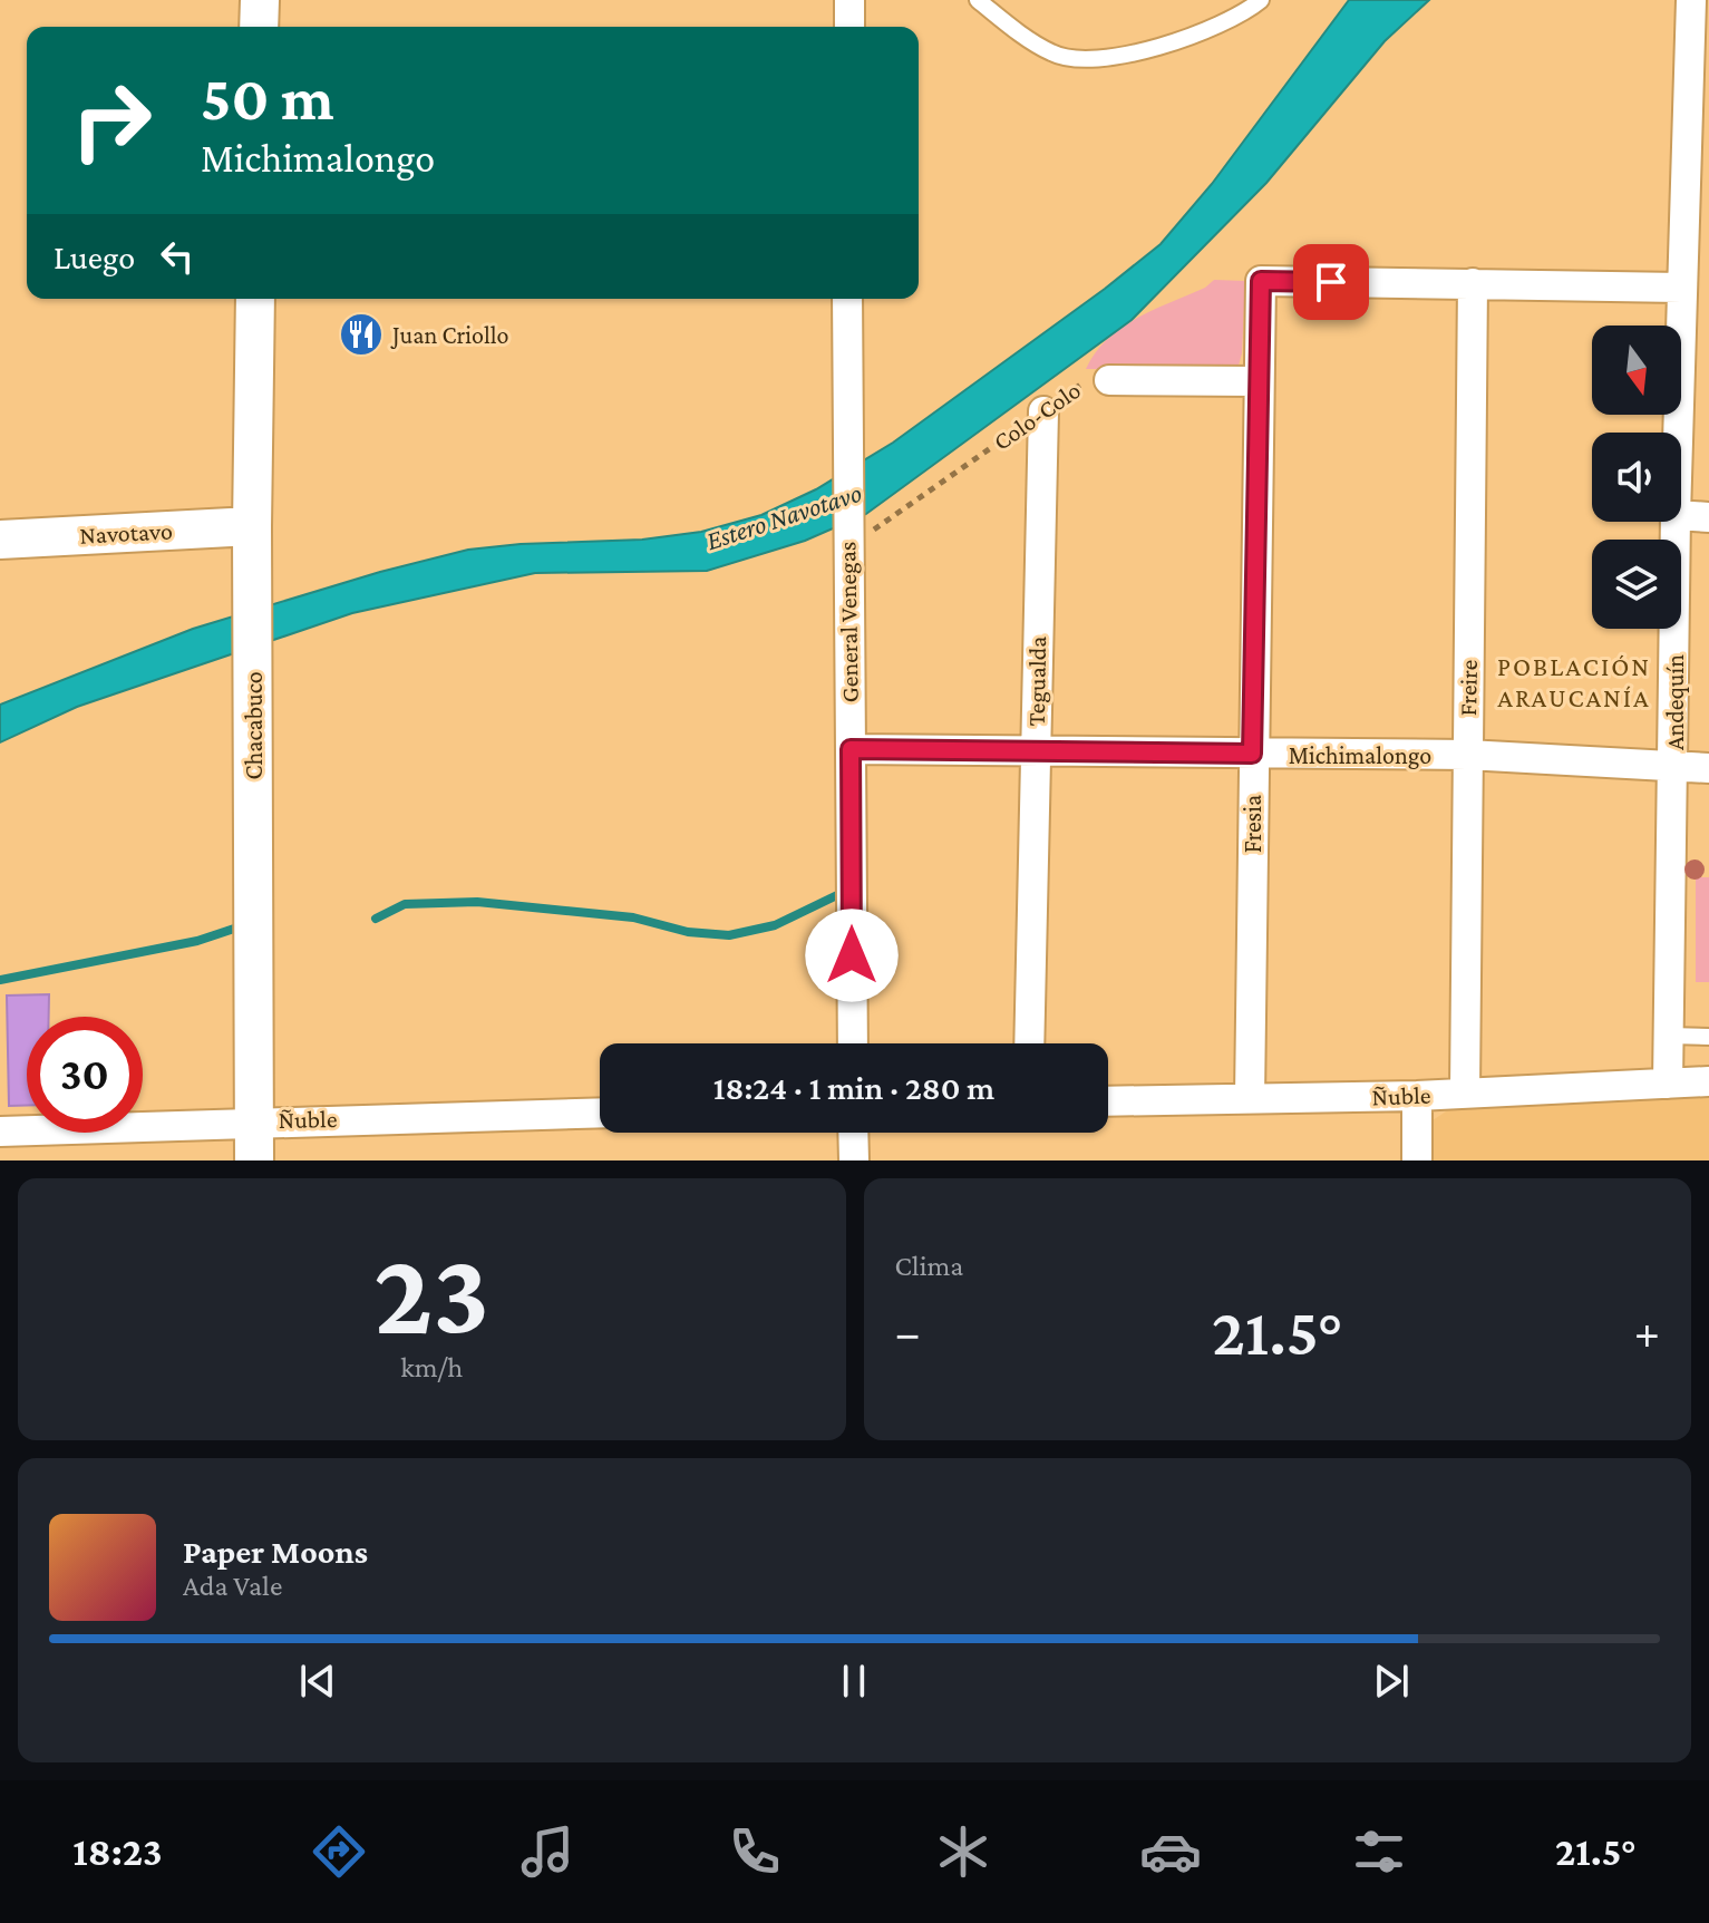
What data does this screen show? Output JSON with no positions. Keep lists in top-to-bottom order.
{
  "streets": {
    "street": [
      "Colo-Colo",
      "Navotavo",
      "General Venegas",
      "Tegualda",
      "Freire",
      "Andequín",
      "Chacabuco",
      "Michimalongo",
      "Fresia",
      "Ñuble"
    ]
  },
  "crossings": [
    ["Colo-Colo", "General Venegas"],
    ["Colo-Colo", "Tegualda"],
    ["Colo-Colo", "Fresia"],
    ["Navotavo", "Chacabuco"],
    ["General Venegas", "Michimalongo"],
    ["Tegualda", "Michimalongo"],
    ["Freire", "Michimalongo"],
    ["Freire", "Fresia"],
    ["Freire", "Ñuble"],
    ["Andequín", "Michimalongo"],
    ["Andequín", "Ñuble"],
    ["Chacabuco", "Ñuble"],
    ["Michimalongo", "Fresia"],
    ["Fresia", "Ñuble"]
  ],
  "districts": ["POBLACIÓN ARAUCANÍA"],
  "water": ["Estero Navotavo"],
  "places": {
    "restaurant": ["Juan Criollo"]
  },
  "north": "bottom",
  "page": {
    "turn": ["50 m", "Michimalongo"],
    "then": "Luego",
    "limit": "30",
    "trip": "18:24 · 1 min · 280 m",
    "tile": [
      ["23", "km/h"],
      "Clima"
    ],
    "heat": ["−", "21.5°", "+"],
    "song": ["Paper Moons", "Ada Vale"],
    "tabs": ["18:23", "21.5°"]
  }
}
